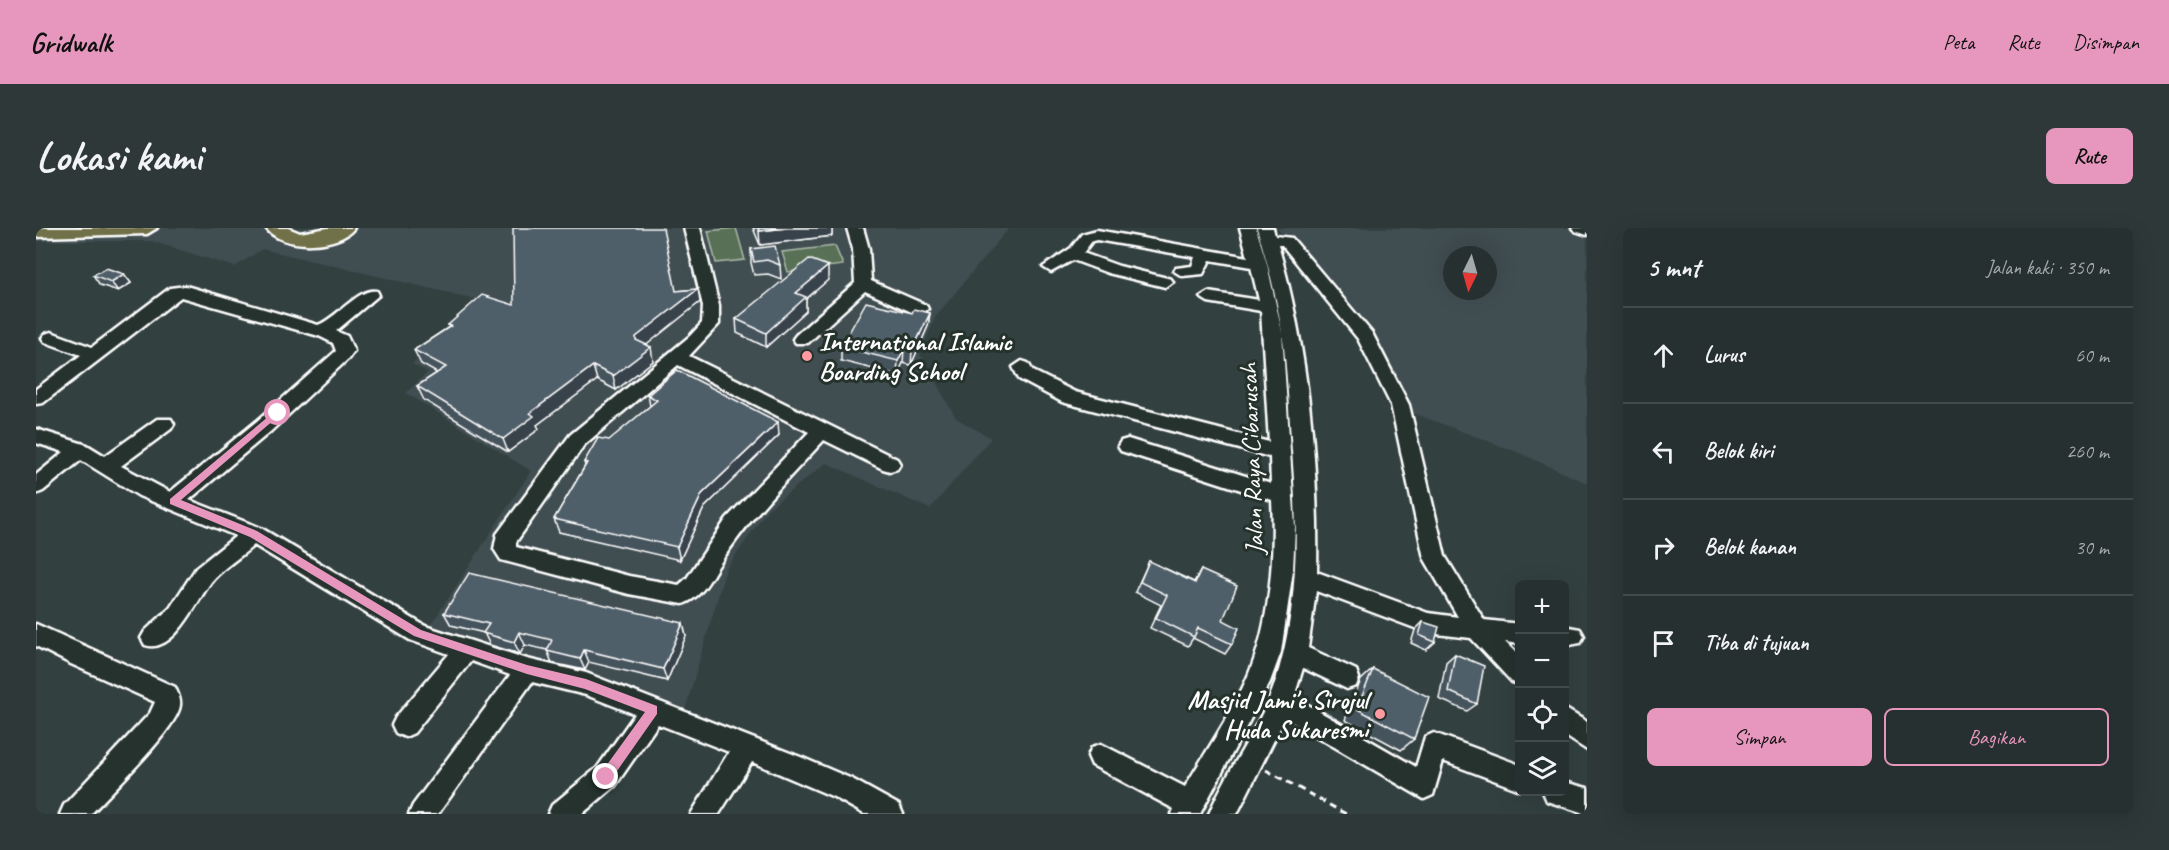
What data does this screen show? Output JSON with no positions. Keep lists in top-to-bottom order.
{
  "streets": {
    "street": ["Jalan Raya Cibarusah"]
  },
  "places": ["International Islamic Boarding School", "Masjid Jami'e Sirojul Huda Sukaresmi"],
  "north": "bottom",
  "page": {
    "header": "Gridwalk",
    "nav": ["Peta", "Rute", "Disimpan"],
    "buttons": [
      "Rute",
      ["Simpan", "Bagikan"]
    ],
    "title": "Lokasi kami",
    "heading": ["5 mnt", "Jalan kaki · 350 m"],
    "list": [
      ["Lurus", "60 m"],
      ["Belok kiri", "260 m"],
      ["Belok kanan", "30 m"],
      "Tiba di tujuan"
    ],
    "map_buttons": ["+", "−"]
  }
}
